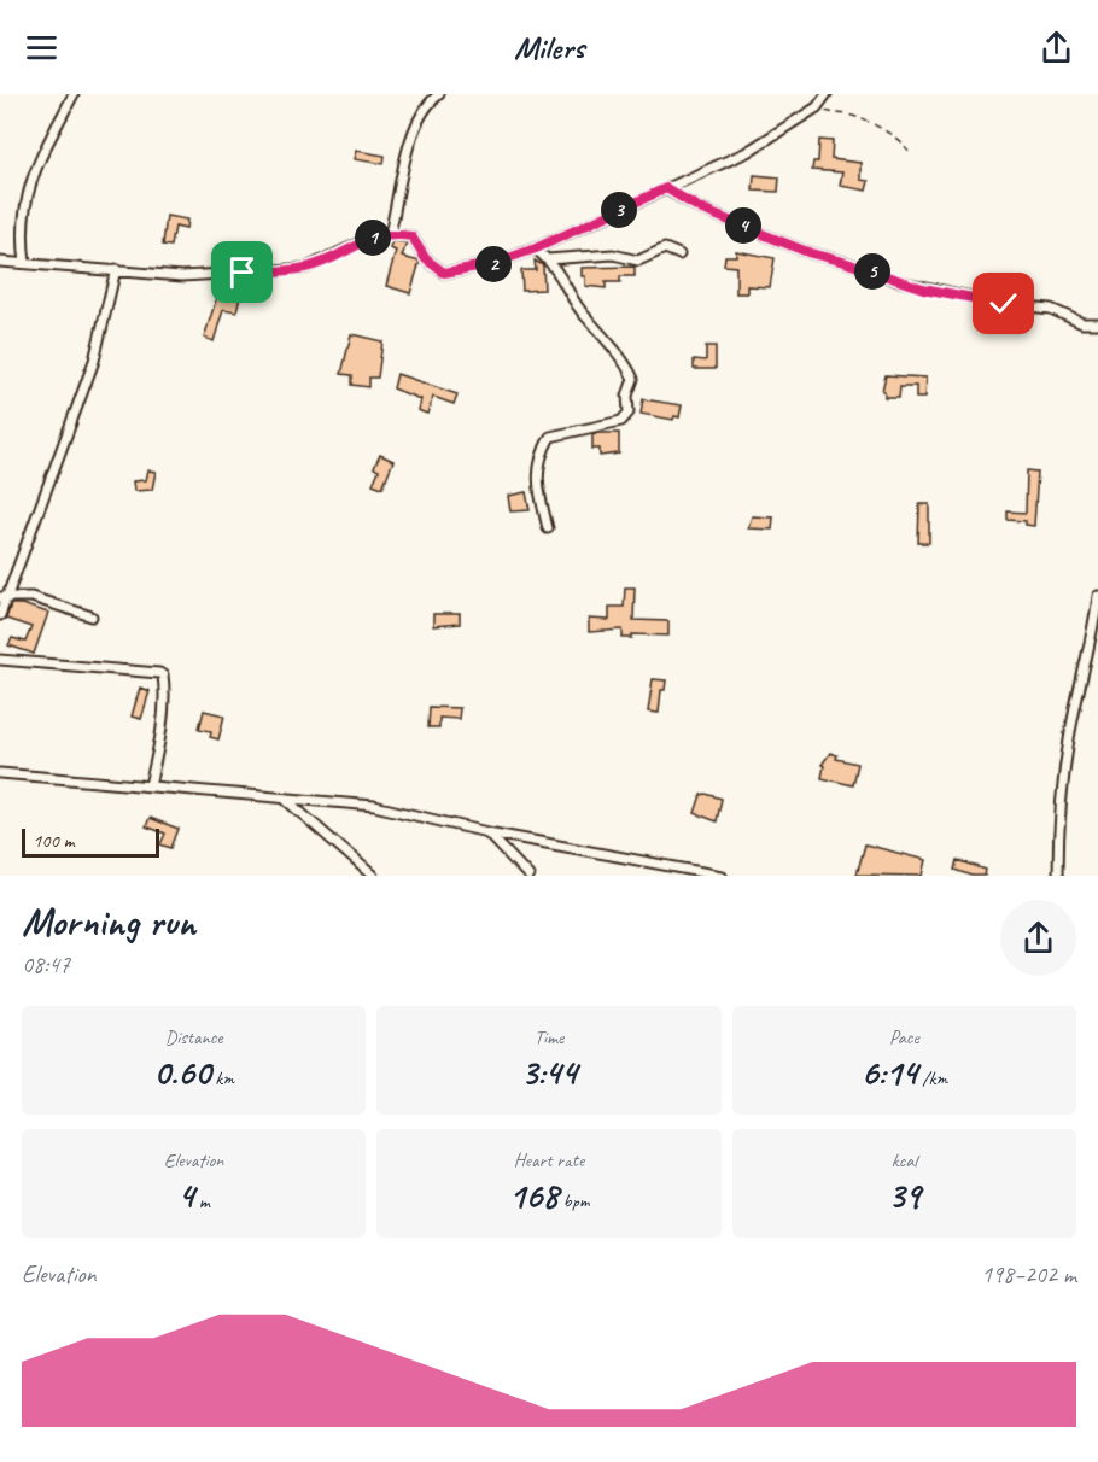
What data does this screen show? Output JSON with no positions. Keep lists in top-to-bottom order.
{
  "scale_bar": "100 m",
  "page": {
    "header": "Milers",
    "pins": [
      "3",
      "4",
      "1",
      "2",
      "5"
    ],
    "scale": "100 m",
    "heading": ["Morning run", "08:47"],
    "stats": [
      ["Distance", "0.60 km"],
      ["Time", "3:44"],
      ["Pace", "6:14 /km"],
      ["Elevation", "4 m"],
      ["Heart rate", "168 bpm"],
      ["kcal", "39"]
    ],
    "chart": ["Elevation", "198–202 m"]
  }
}
